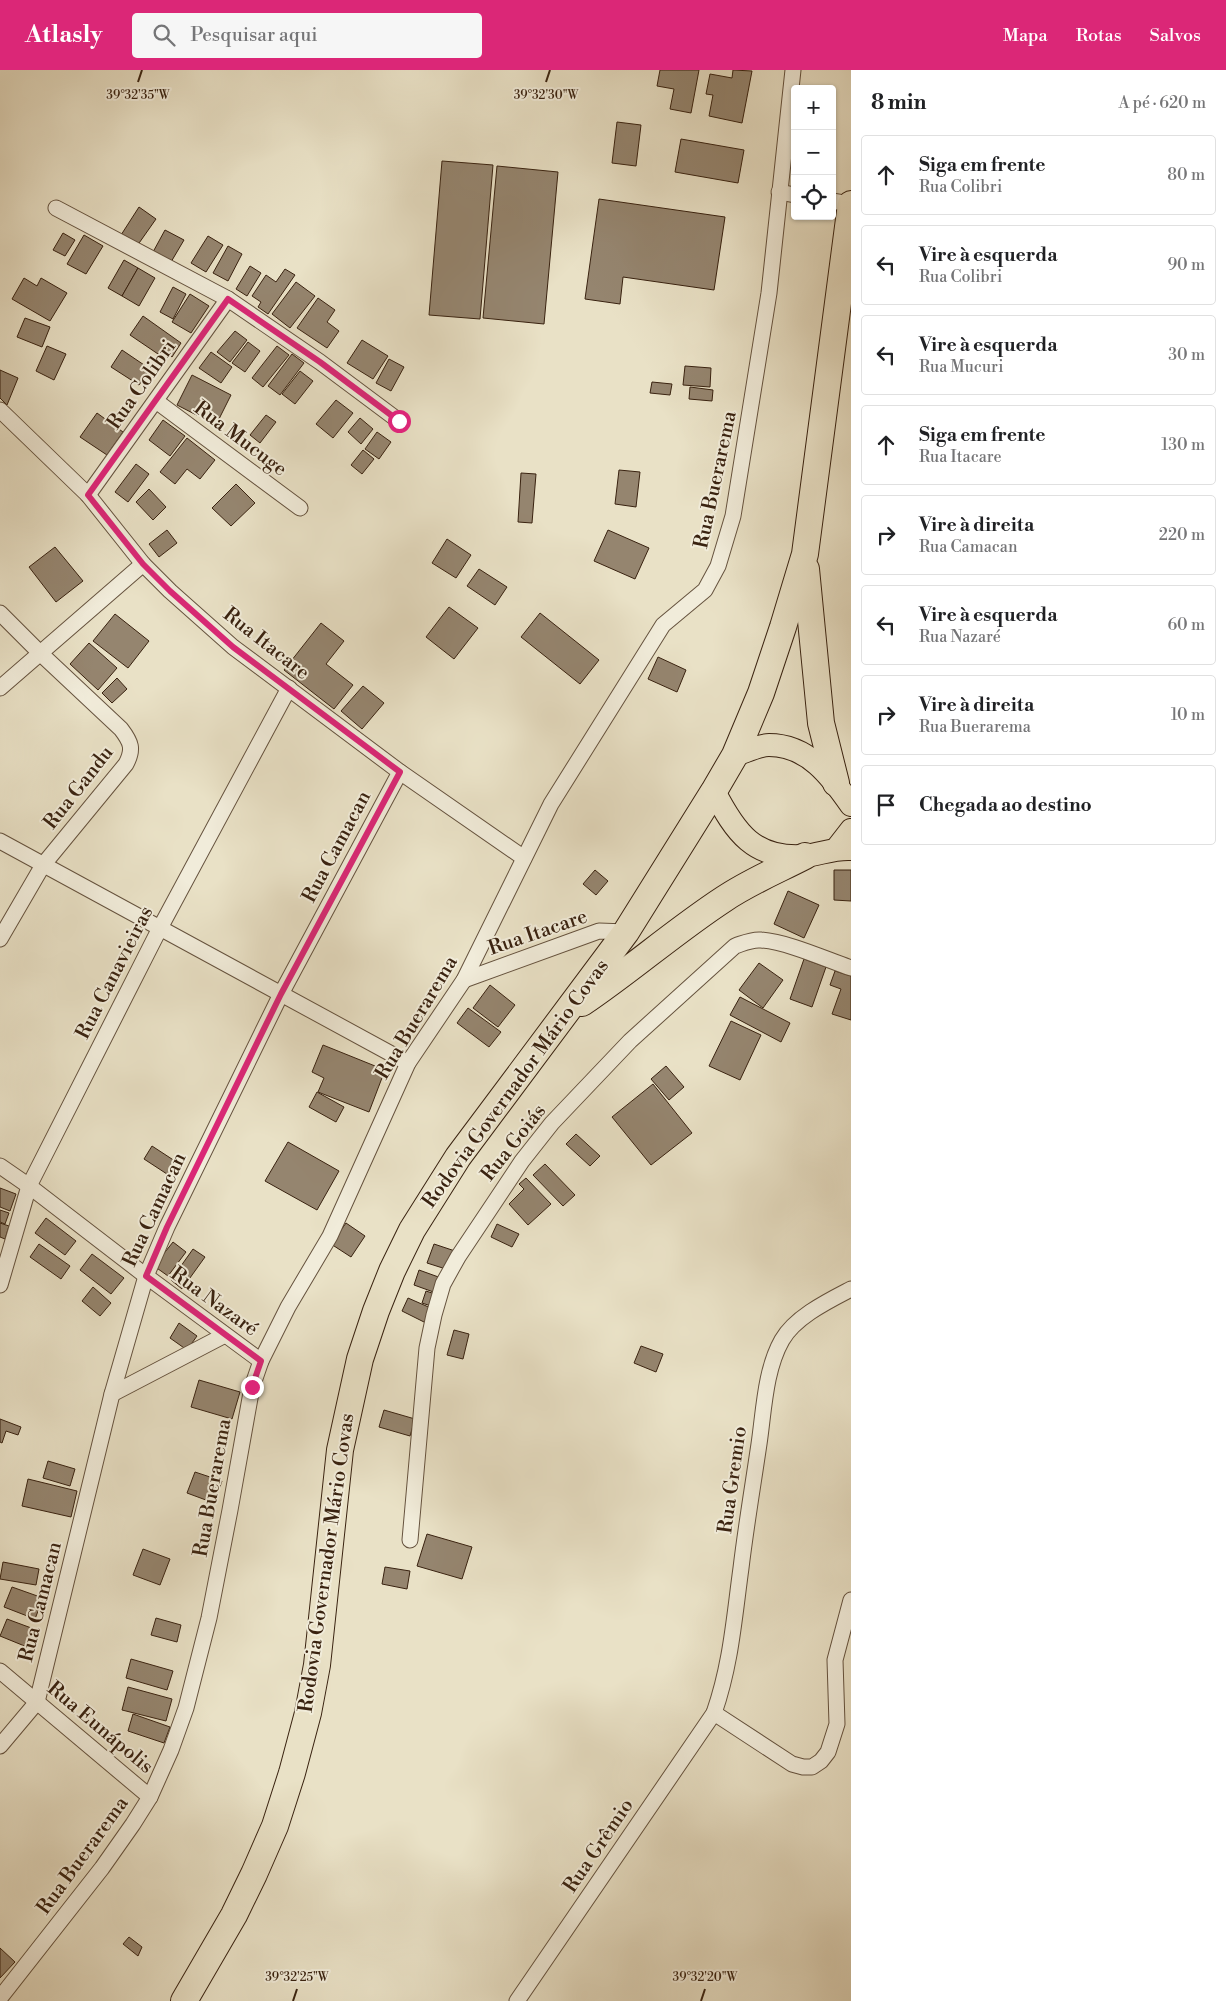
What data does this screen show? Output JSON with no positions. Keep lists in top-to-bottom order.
{
  "streets": {
    "highway": ["Rodovia Governador Mário Covas"],
    "street": [
      "Rua Colibri",
      "Rua Mucuge",
      "Rua Buerarema",
      "Rua Itacare",
      "Rua Gandu",
      "Rua Camacan",
      "Rua Canavieiras",
      "Rua Goiás",
      "Rua Nazaré",
      "Rua Gremio",
      "Rua Eunápolis",
      "Rua Grêmio"
    ]
  },
  "crossings": [
    ["Rua Colibri", "Rua Mucuge"],
    ["Rua Colibri", "Rua Itacare"],
    ["Rua Buerarema", "Rua Itacare"],
    ["Rua Buerarema", "Rua Nazaré"],
    ["Rua Buerarema", "Rua Eunápolis"],
    ["Rua Itacare", "Rua Camacan"],
    ["Rua Itacare", "Rua Canavieiras"],
    ["Rua Itacare", "Rodovia Governador Mário Covas"],
    ["Rua Camacan", "Rua Nazaré"],
    ["Rua Camacan", "Rua Eunápolis"],
    ["Rua Canavieiras", "Rua Nazaré"],
    ["Rua Gremio", "Rua Grêmio"]
  ],
  "page": {
    "header": "Atlasly",
    "search": "Pesquisar aqui",
    "nav": ["Mapa", "Rotas", "Salvos"],
    "heading": ["8 min", "A pé · 620 m"],
    "map_buttons": ["+", "−"],
    "list": [
      ["Siga em frente", "Rua Colibri", "80 m"],
      ["Vire à esquerda", "Rua Colibri", "90 m"],
      ["Vire à esquerda", "Rua Mucuri", "30 m"],
      ["Siga em frente", "Rua Itacare", "130 m"],
      ["Vire à direita", "Rua Camacan", "220 m"],
      ["Vire à esquerda", "Rua Nazaré", "60 m"],
      ["Vire à direita", "Rua Buerarema", "10 m"],
      "Chegada ao destino"
    ]
  },
  "coordinates": [
    "39°32'35\"W",
    "39°32'30\"W",
    "39°32'25\"W",
    "39°32'20\"W"
  ]
}
